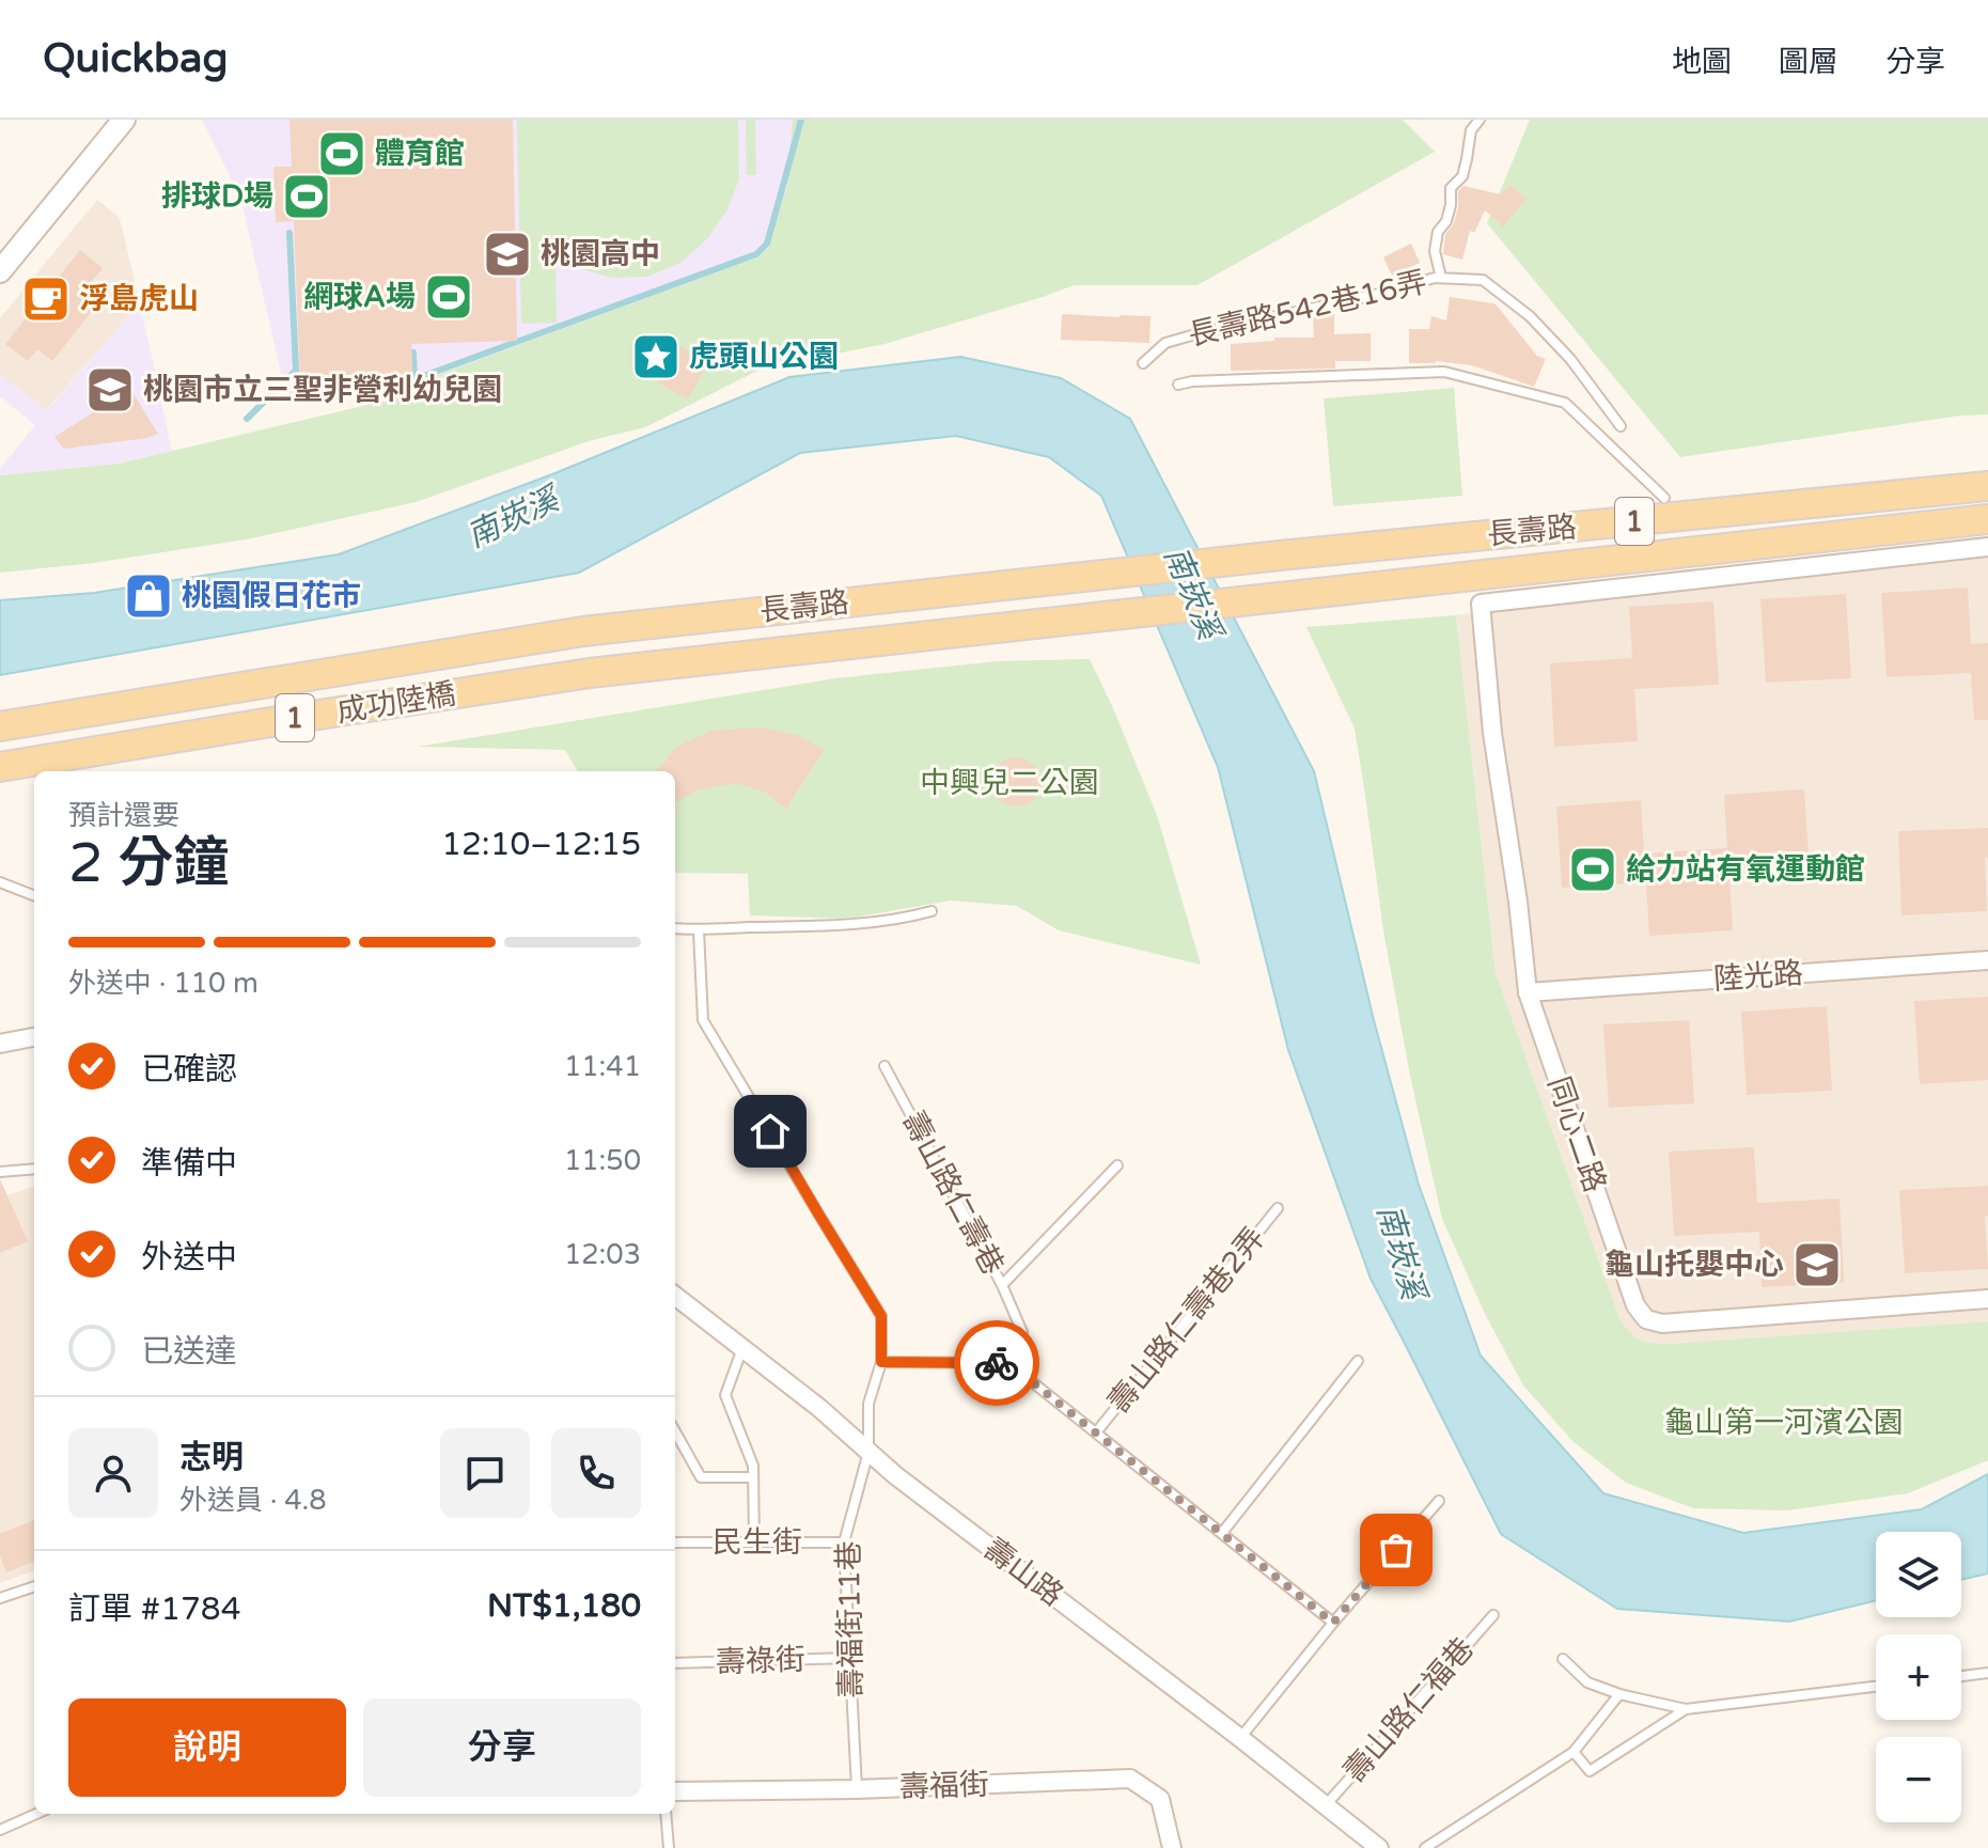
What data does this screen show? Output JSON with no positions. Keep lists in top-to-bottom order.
{
  "streets": {
    "main road": ["1", "長壽路", "成功陸橋"],
    "street": [
      "陸光路",
      "同心二路",
      "壽山路",
      "壽福街"
    ],
    "lane": [
      "長壽路542巷16弄",
      "壽山路仁壽巷",
      "壽山路仁壽巷2弄",
      "民生街",
      "壽福街11巷",
      "壽祿街",
      "壽山路仁福巷"
    ]
  },
  "crossings": [
    ["長壽路", "成功陸橋"],
    ["陸光路", "同心二路"],
    ["民生街", "壽福街11巷"],
    ["壽山路", "壽福街11巷"],
    ["壽山路", "壽山路仁福巷"],
    ["壽福街11巷", "壽祿街"],
    ["壽福街11巷", "壽福街"]
  ],
  "water": ["南崁溪"],
  "parks": ["中興兒二公園", "龜山第一河濱公園"],
  "places": {
    "sports": [
      "體育館",
      "排球D場",
      "網球A場",
      "給力站有氧運動館"
    ],
    "school or university": ["桃園高中", "桃園市立三聖非營利幼兒園", "龜山托嬰中心"],
    "cafe": ["浮島虎山"],
    "place": ["虎頭山公園"],
    "shop": ["桃園假日花市"]
  },
  "page": {
    "header": "Quickbag",
    "nav": ["地圖", "圖層", "分享"],
    "heading": ["2 分鐘", "預計還要", "12:10–12:15"],
    "panel": [
      "志明",
      "外送員 · 4.8",
      "訂單 #1784",
      "NT$1,180"
    ],
    "bar": "外送中 · 110 m",
    "list": [
      ["已確認", "11:41"],
      ["準備中", "11:50"],
      ["外送中", "12:03"],
      "已送達"
    ],
    "map_buttons": ["+", "−"],
    "buttons": ["說明", "分享"]
  }
}
